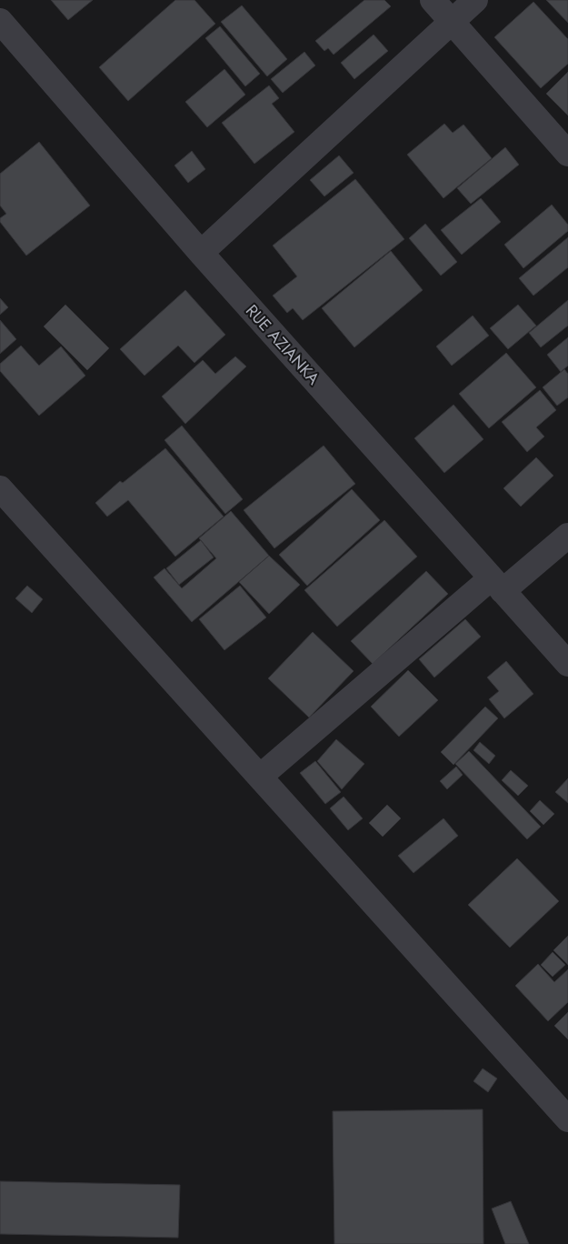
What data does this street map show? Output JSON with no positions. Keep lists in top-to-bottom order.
{
  "streets": {
    "street": ["RUE AZIANKA"]
  }
}
